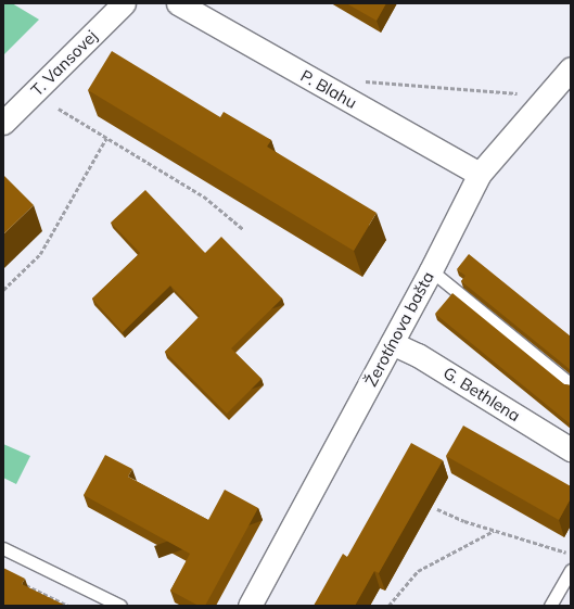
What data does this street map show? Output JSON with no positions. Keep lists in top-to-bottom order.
{
  "streets": {
    "street": [
      "T. Vansovej",
      "P. Blahu",
      "Žerotínova bašta",
      "G. Bethlena"
    ]
  },
  "crossings": [
    ["P. Blahu", "Žerotínova bašta"],
    ["Žerotínova bašta", "G. Bethlena"]
  ]
}
